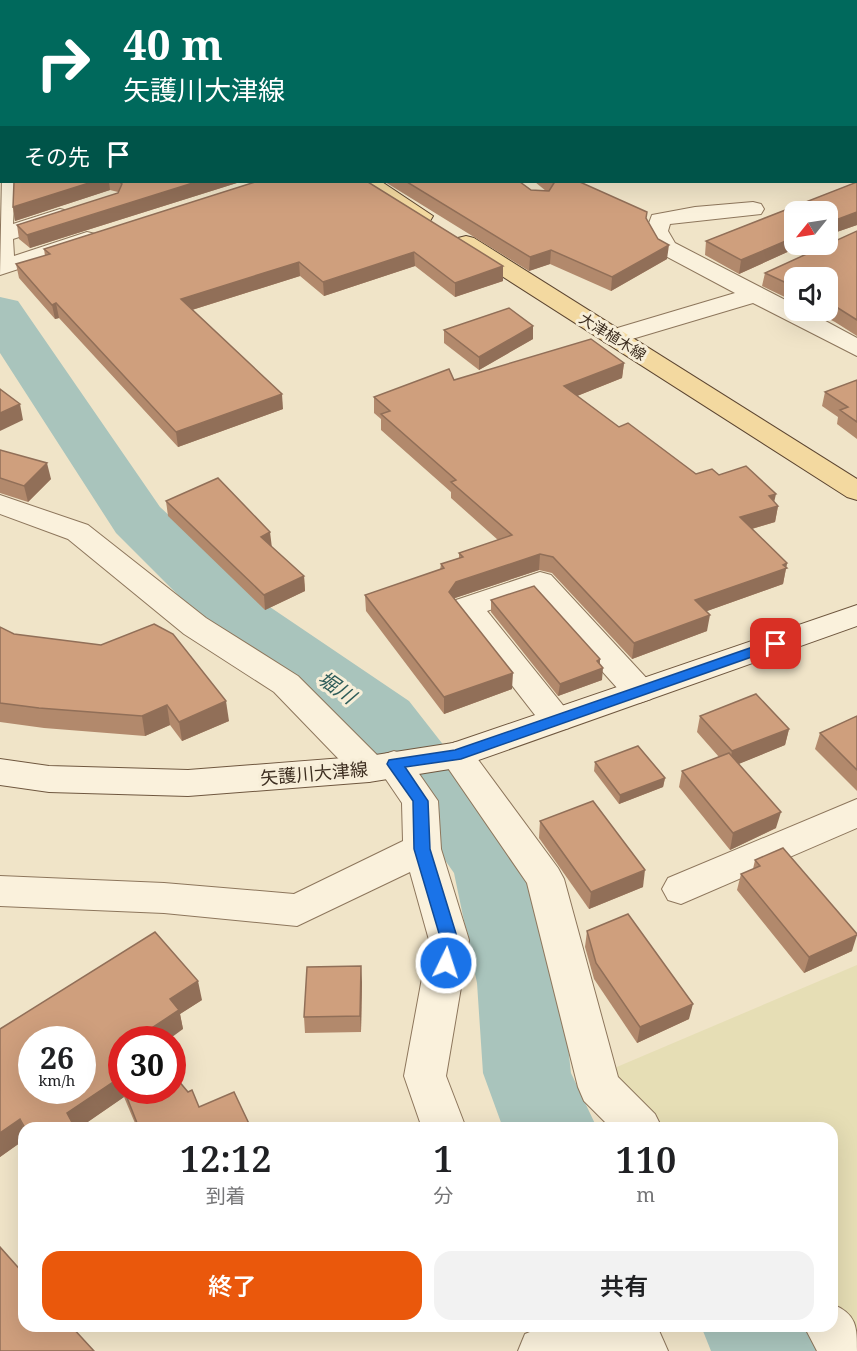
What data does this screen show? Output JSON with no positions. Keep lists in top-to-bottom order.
{
  "streets": {
    "main road": ["大津植木線"],
    "street": ["矢護川大津線"]
  },
  "water": ["堀川"],
  "north": "bottom left",
  "page": {
    "turn": ["40 m", "矢護川大津線"],
    "then": "その先",
    "speed": "26 km/h",
    "limit": "30",
    "eta": [
      "12:12",
      "到着",
      "1",
      "分",
      "110",
      "m"
    ],
    "buttons": ["終了", "共有"]
  }
}
